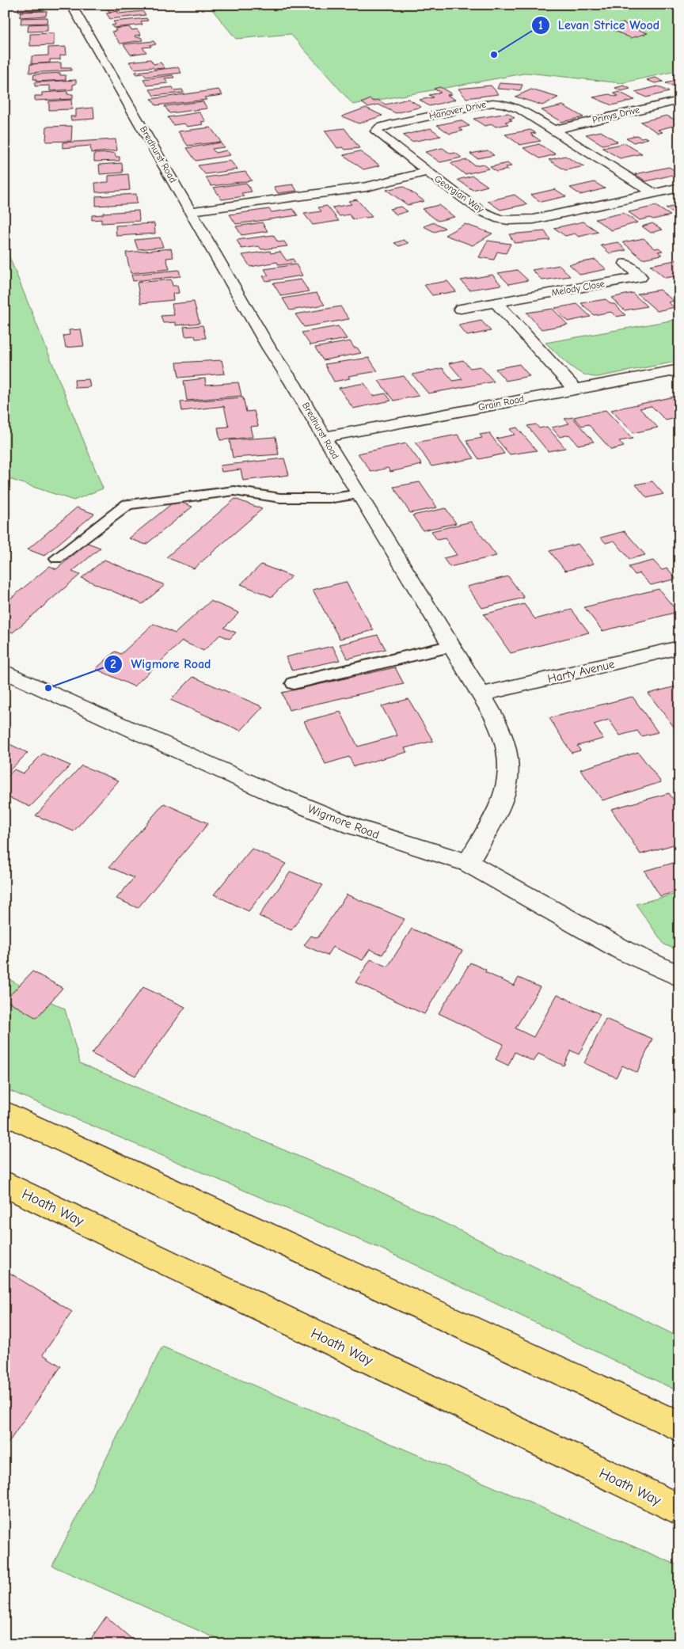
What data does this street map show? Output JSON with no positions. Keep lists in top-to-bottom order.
{
  "streets": {
    "main road": ["Hoath Way"],
    "street": [
      "Hanover Drive",
      "Prinys Drive",
      "Bredhurst Road",
      "Georgian Way",
      "Melody Close",
      "Grain Road",
      "Harty Avenue",
      "Wigmore Road"
    ]
  },
  "crossings": [
    ["Hanover Drive", "Prinys Drive"],
    ["Hanover Drive", "Georgian Way"],
    ["Bredhurst Road", "Georgian Way"],
    ["Bredhurst Road", "Grain Road"],
    ["Bredhurst Road", "Harty Avenue"],
    ["Bredhurst Road", "Wigmore Road"]
  ],
  "places": ["Levan Strice Wood", "Wigmore Road"]
}
